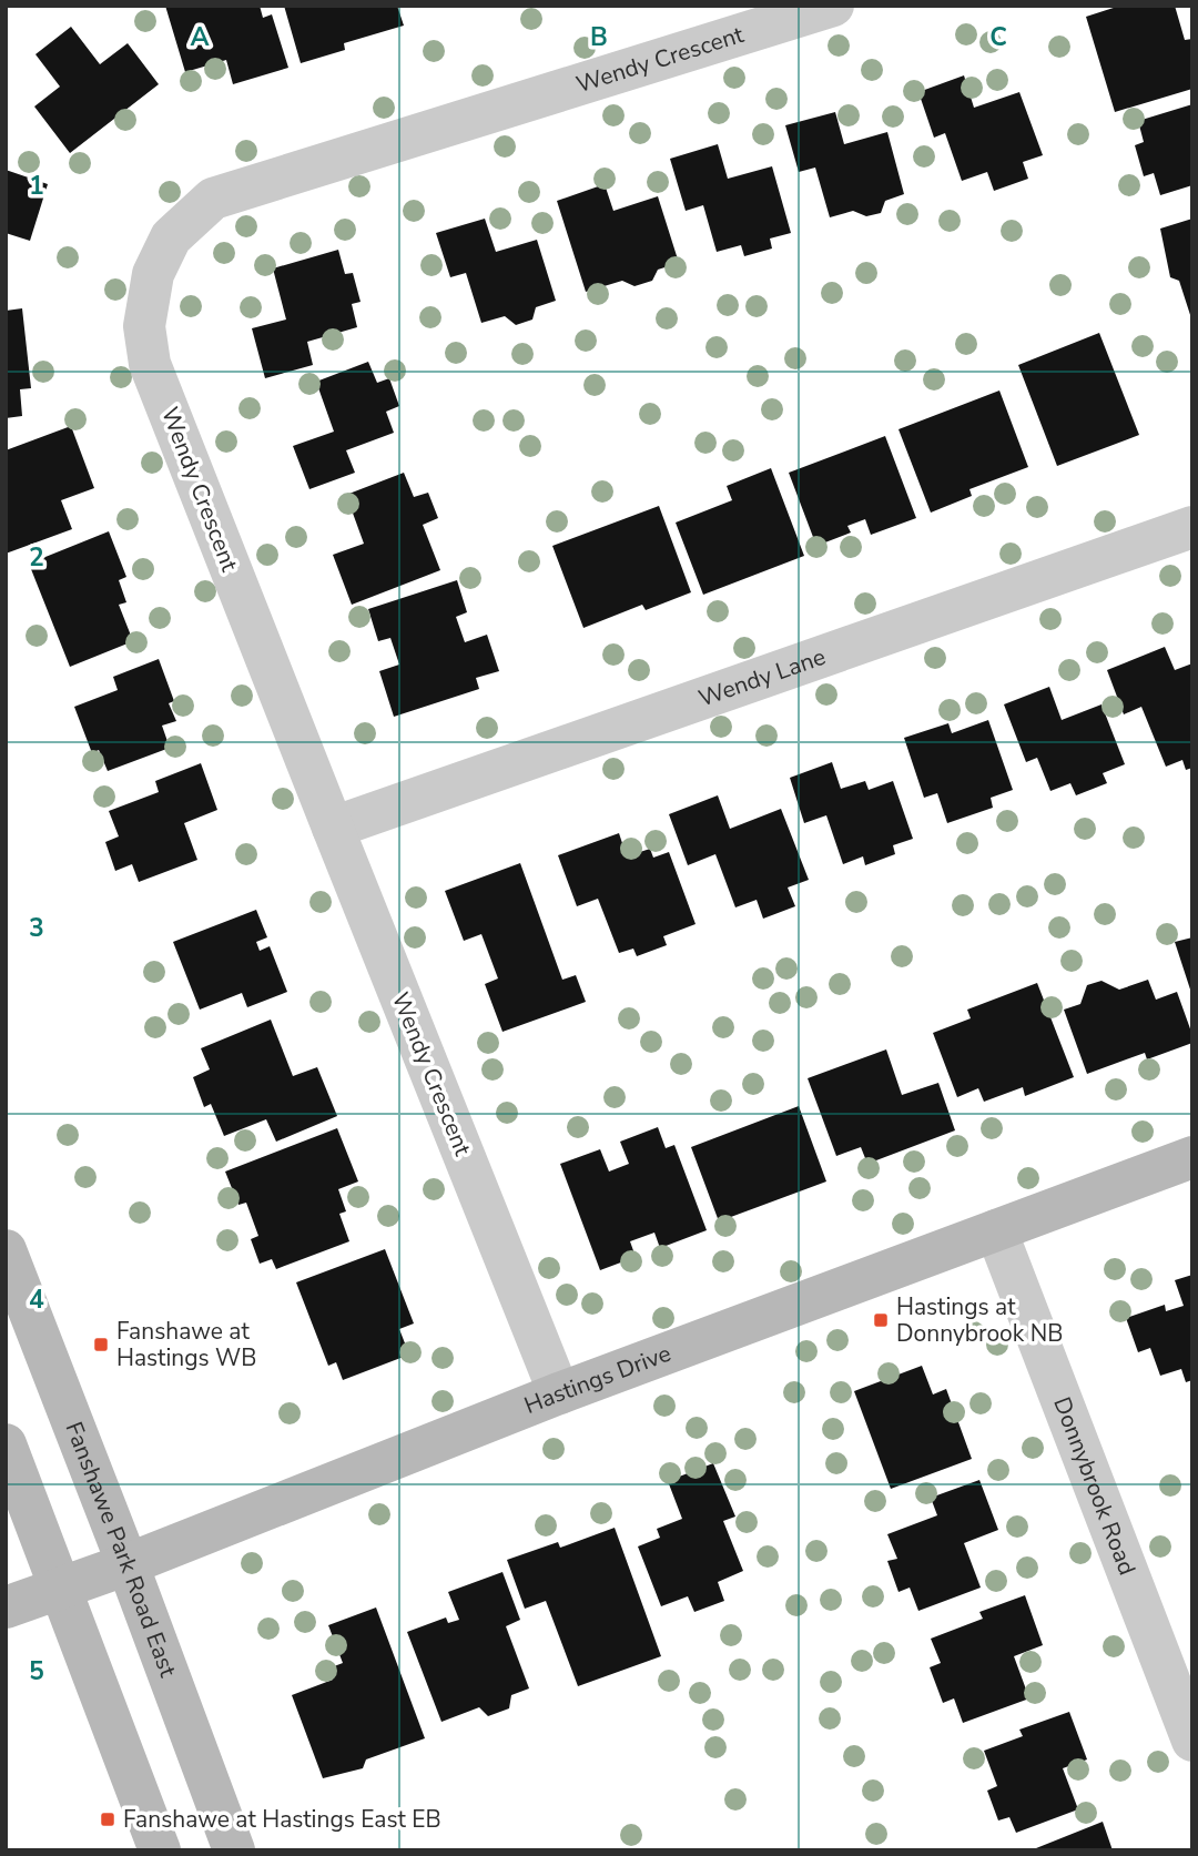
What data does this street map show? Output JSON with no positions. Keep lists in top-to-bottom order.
{
  "streets": {
    "street": [
      "Wendy Crescent",
      "Wendy Lane",
      "Hastings Drive",
      "Donnybrook Road",
      "Fanshawe Park Road East"
    ]
  },
  "crossings": [
    ["Wendy Crescent", "Wendy Lane"],
    ["Wendy Crescent", "Hastings Drive"],
    ["Hastings Drive", "Donnybrook Road"],
    ["Hastings Drive", "Fanshawe Park Road East"]
  ],
  "places": {
    "transit": ["Hastings at Donnybrook NB", "Fanshawe at Hastings WB", "Fanshawe at Hastings East EB"]
  },
  "grid": {
    "columns": ["A", "B", "C"],
    "rows": [
      "1",
      "2",
      "3",
      "4",
      "5"
    ]
  }
}
